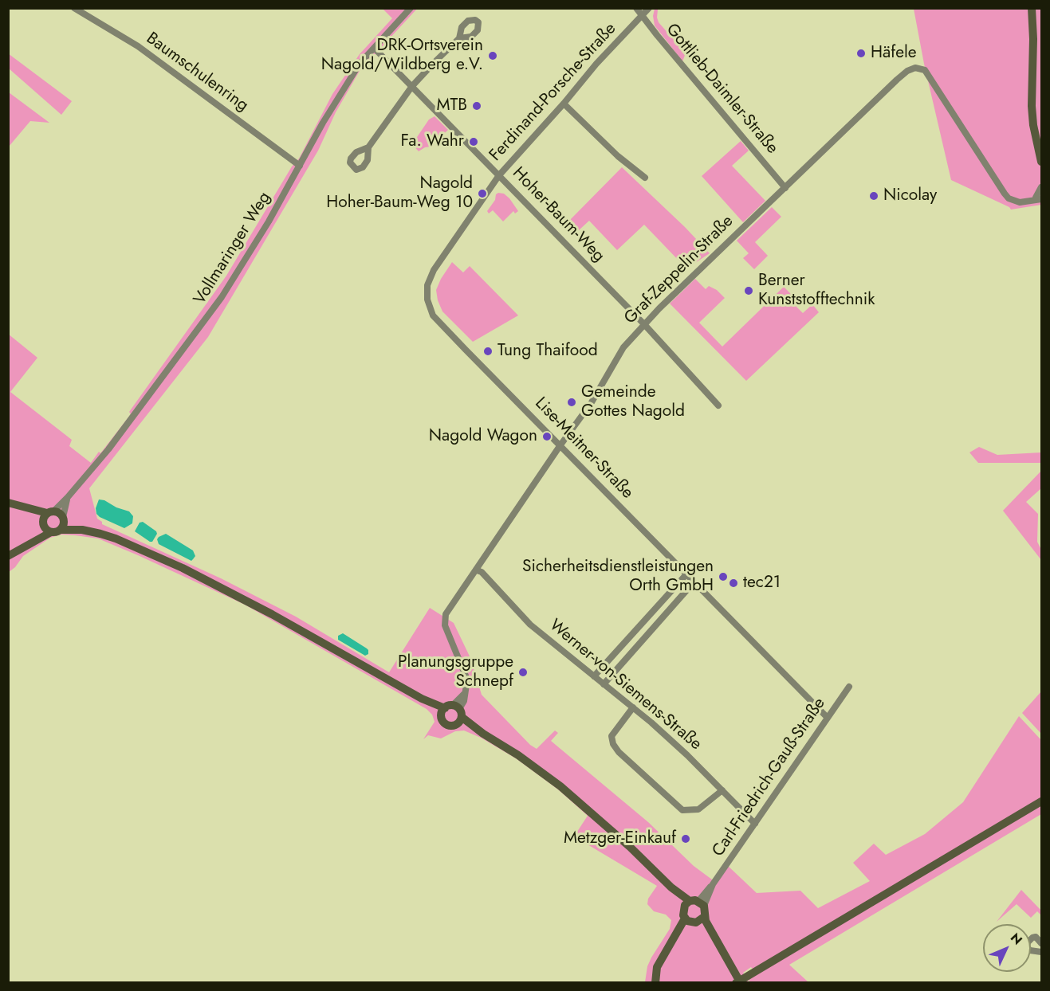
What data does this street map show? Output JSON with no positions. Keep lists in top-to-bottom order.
{
  "streets": {
    "street": [
      "Baumschulenring",
      "Gottlieb-Daimler-Straße",
      "Ferdinand-Porsche-Straße",
      "Hoher-Baum-Weg",
      "Vollmaringer Weg",
      "Graf-Zeppelin-Straße",
      "Lise-Meitner-Straße",
      "Werner-von-Siemens-Straße",
      "Carl-Friedrich-Gauß-Straße"
    ]
  },
  "crossings": [
    ["Baumschulenring", "Vollmaringer Weg"],
    ["Gottlieb-Daimler-Straße", "Ferdinand-Porsche-Straße"],
    ["Gottlieb-Daimler-Straße", "Graf-Zeppelin-Straße"],
    ["Ferdinand-Porsche-Straße", "Hoher-Baum-Weg"],
    ["Ferdinand-Porsche-Straße", "Lise-Meitner-Straße"],
    ["Hoher-Baum-Weg", "Vollmaringer Weg"],
    ["Hoher-Baum-Weg", "Graf-Zeppelin-Straße"],
    ["Hoher-Baum-Weg", "Lise-Meitner-Straße"],
    ["Graf-Zeppelin-Straße", "Lise-Meitner-Straße"],
    ["Graf-Zeppelin-Straße", "Werner-von-Siemens-Straße"],
    ["Lise-Meitner-Straße", "Carl-Friedrich-Gauß-Straße"],
    ["Werner-von-Siemens-Straße", "Carl-Friedrich-Gauß-Straße"]
  ],
  "places": [
    "Häfele",
    "DRK-Ortsverein Nagold/Wildberg e.V.",
    "MTB",
    "Fa. Wahr",
    "Nagold Hoher-Baum-Weg 10",
    "Nicolay",
    "Berner Kunststofftechnik",
    "Tung Thaifood",
    "Gemeinde Gottes Nagold",
    "Nagold Wagon",
    "Sicherheitsdienstleistungen Orth GmbH",
    "tec21",
    "Planungsgruppe Schnepf",
    "Metzger-Einkauf"
  ],
  "north": "top right"
}
